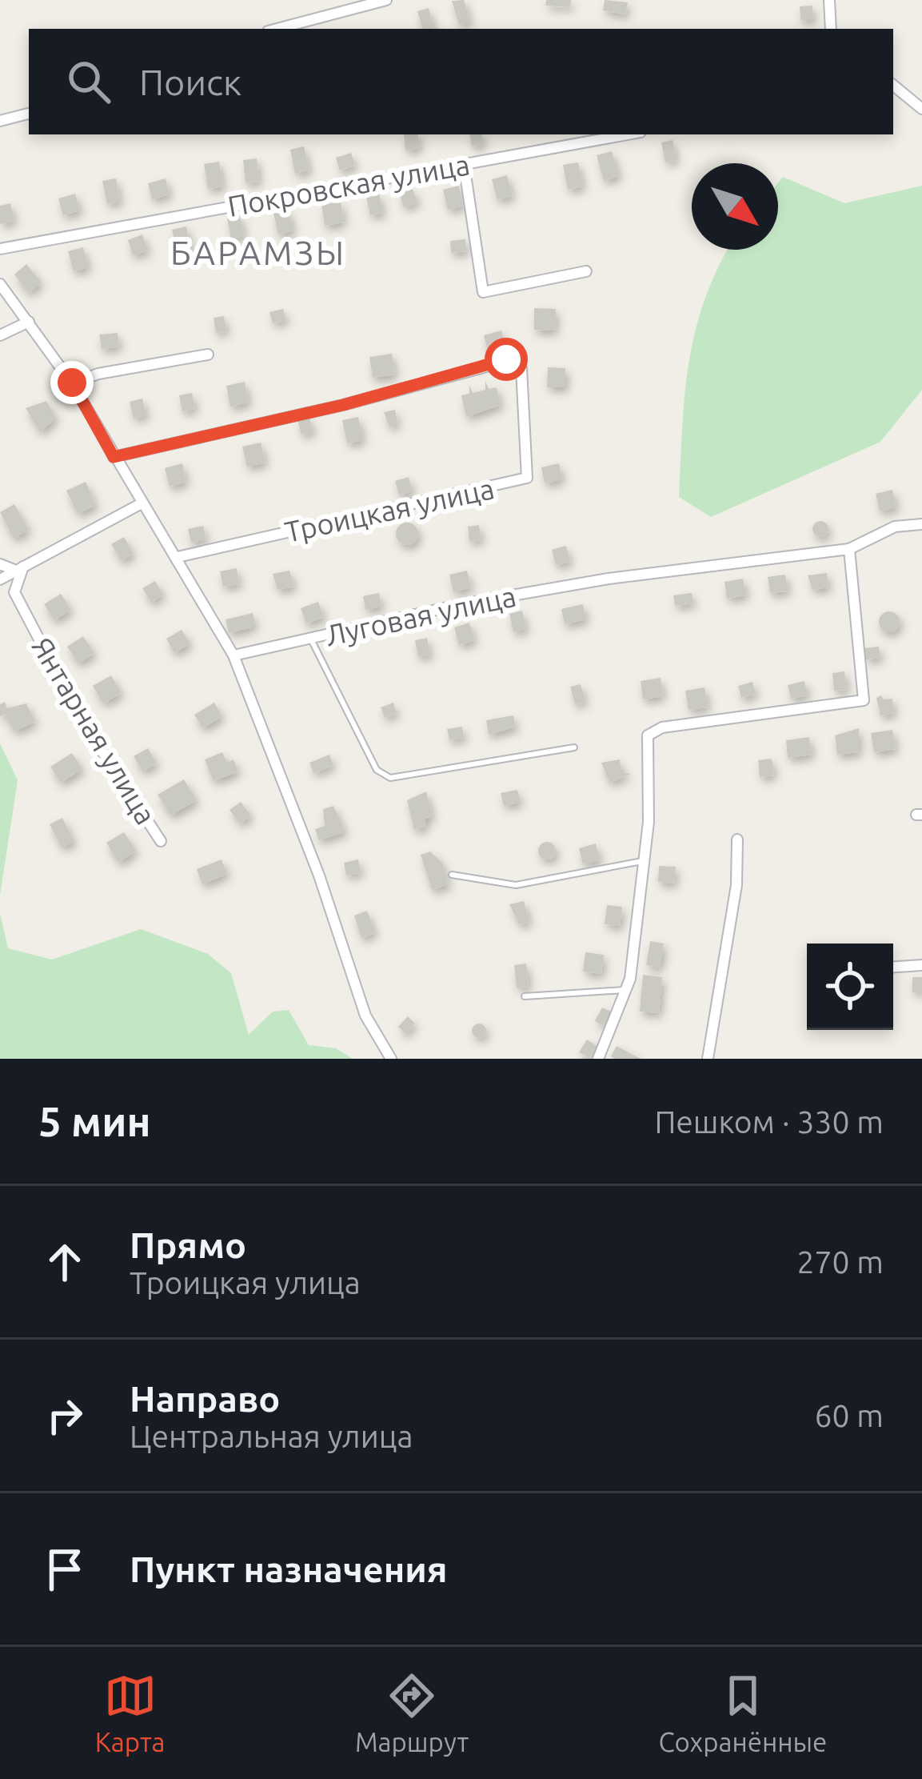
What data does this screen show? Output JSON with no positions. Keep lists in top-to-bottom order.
{
  "streets": {
    "street": [
      "Покровская улица",
      "Троицкая улица",
      "Луговая улица",
      "Янтарная улица"
    ]
  },
  "districts": ["БАРАМЗЫ"],
  "north": "bottom right",
  "page": {
    "search": "Поиск",
    "heading": ["5 мин", "Пешком · 330 m"],
    "list": [
      ["Прямо", "Троицкая улица", "270 m"],
      ["Направо", "Центральная улица", "60 m"],
      "Пункт назначения"
    ],
    "nav": ["Карта", "Маршрут", "Сохранённые"]
  }
}
